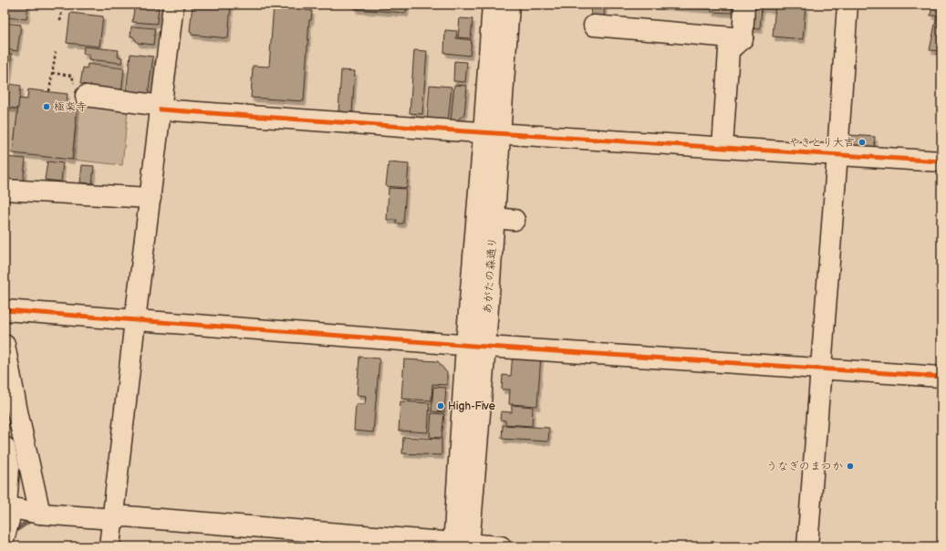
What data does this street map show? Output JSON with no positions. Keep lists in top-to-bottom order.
{
  "streets": {
    "main road": ["あがたの森通り"]
  },
  "places": [
    "極楽寺",
    "やきとり大吉",
    "High-Five",
    "うなぎのまつか"
  ]
}
